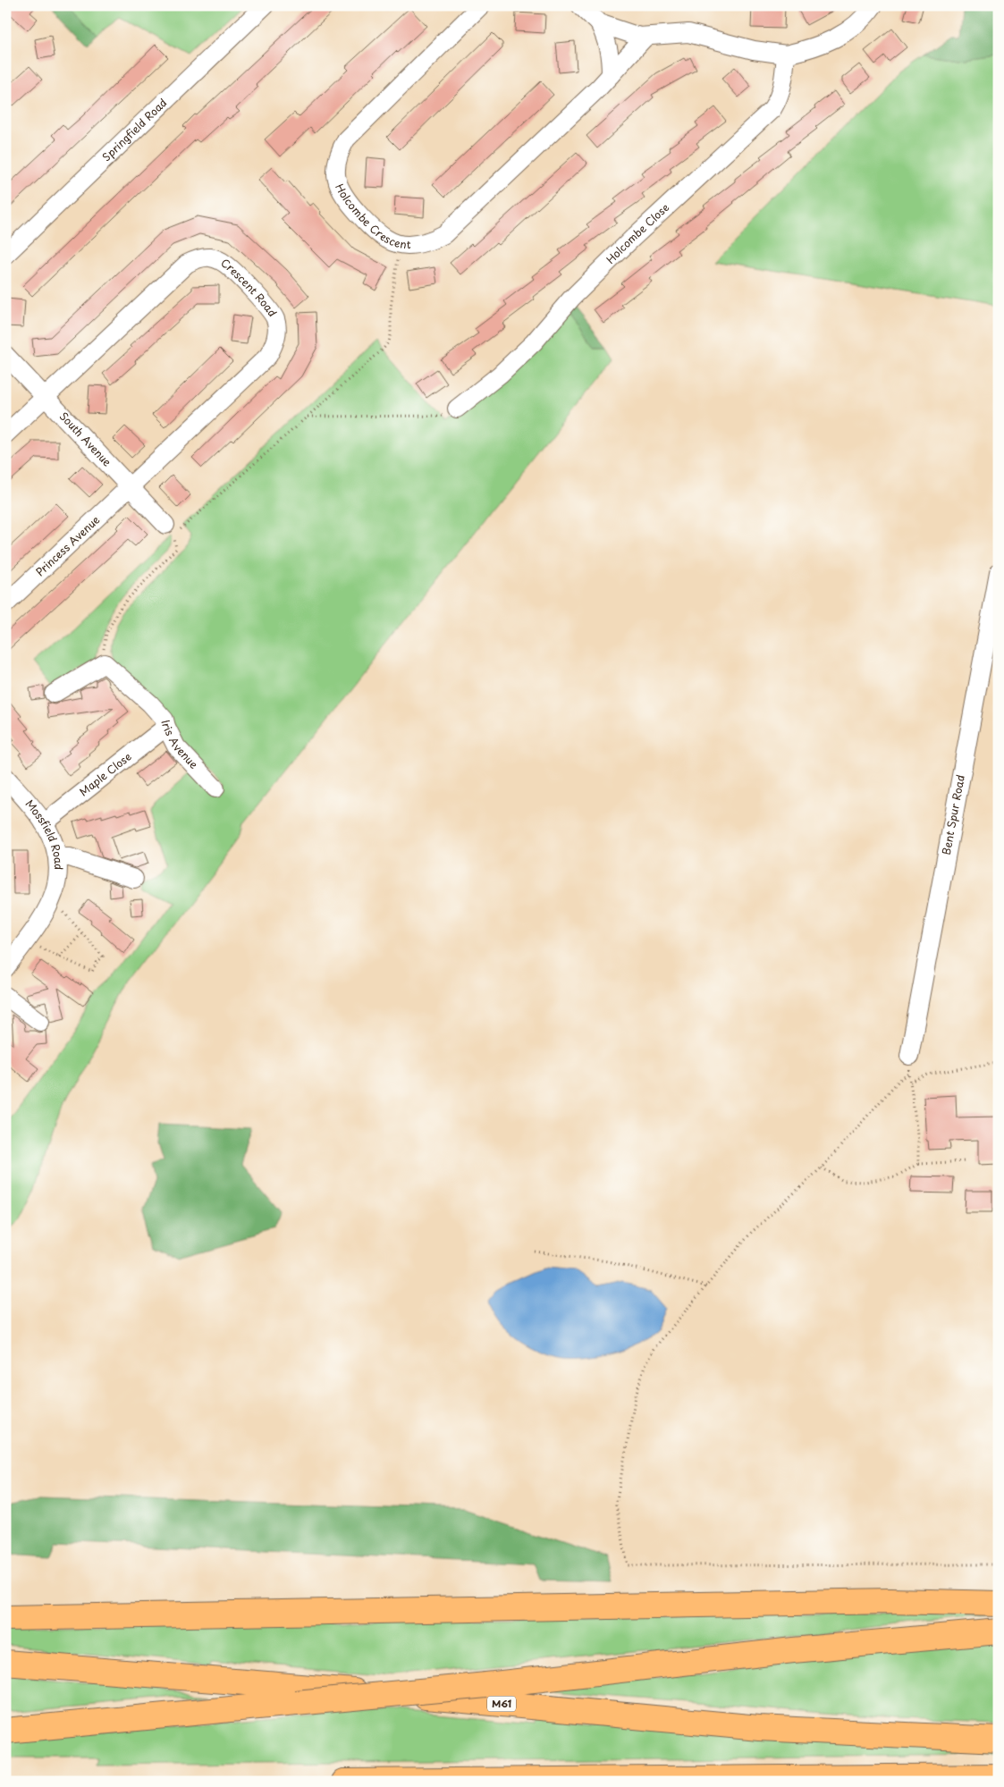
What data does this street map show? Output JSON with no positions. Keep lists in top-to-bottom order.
{
  "streets": {
    "highway": ["M61"],
    "street": [
      "Springfield Road",
      "Holcombe Crescent",
      "Holcombe Close",
      "Crescent Road",
      "South Avenue",
      "Princess Avenue",
      "Iris Avenue",
      "Maple Close",
      "Bent Spur Road",
      "Mossfield Road"
    ]
  },
  "crossings": [
    ["Crescent Road", "South Avenue"],
    ["Crescent Road", "Princess Avenue"],
    ["South Avenue", "Princess Avenue"],
    ["Iris Avenue", "Maple Close"],
    ["Maple Close", "Mossfield Road"]
  ]
}
